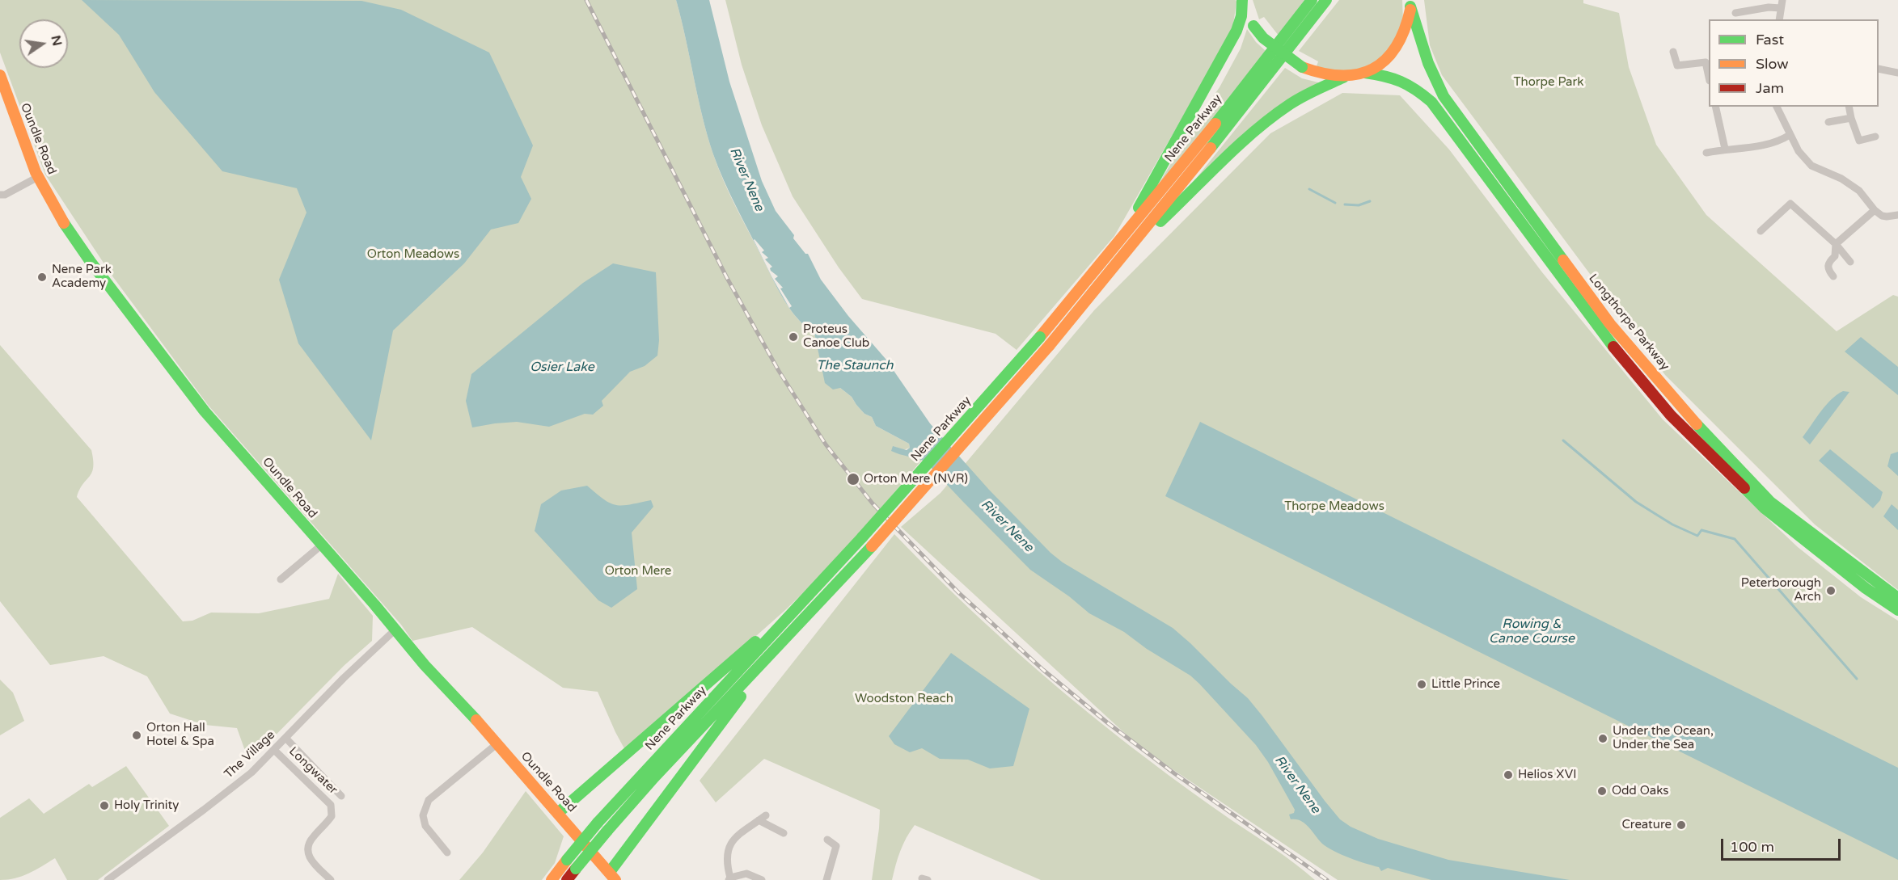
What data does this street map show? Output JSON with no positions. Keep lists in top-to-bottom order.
{
  "streets": {
    "main road": ["Nene Parkway", "Oundle Road", "Longthorpe Parkway"],
    "street": ["The Village", "Longwater"]
  },
  "crossings": [
    ["Oundle Road", "The Village"],
    ["The Village", "Longwater"]
  ],
  "water": [
    "River Nene",
    "The Staunch",
    "Osier Lake",
    "Rowing & Canoe Course"
  ],
  "parks": [
    "Thorpe Park",
    "Orton Meadows",
    "Thorpe Meadows",
    "Orton Mere",
    "Woodston Reach"
  ],
  "places": [
    "Nene Park Academy",
    "Proteus Canoe Club",
    "Orton Mere (NVR)",
    "Peterborough Arch",
    "Little Prince",
    "Orton Hall Hotel & Spa",
    "Under the Ocean, Under the Sea",
    "Helios XVI",
    "Odd Oaks",
    "Holy Trinity",
    "Creature"
  ],
  "legend": ["Fast", "Slow", "Jam"],
  "scale_bar": "100 m",
  "north": "right"
}
